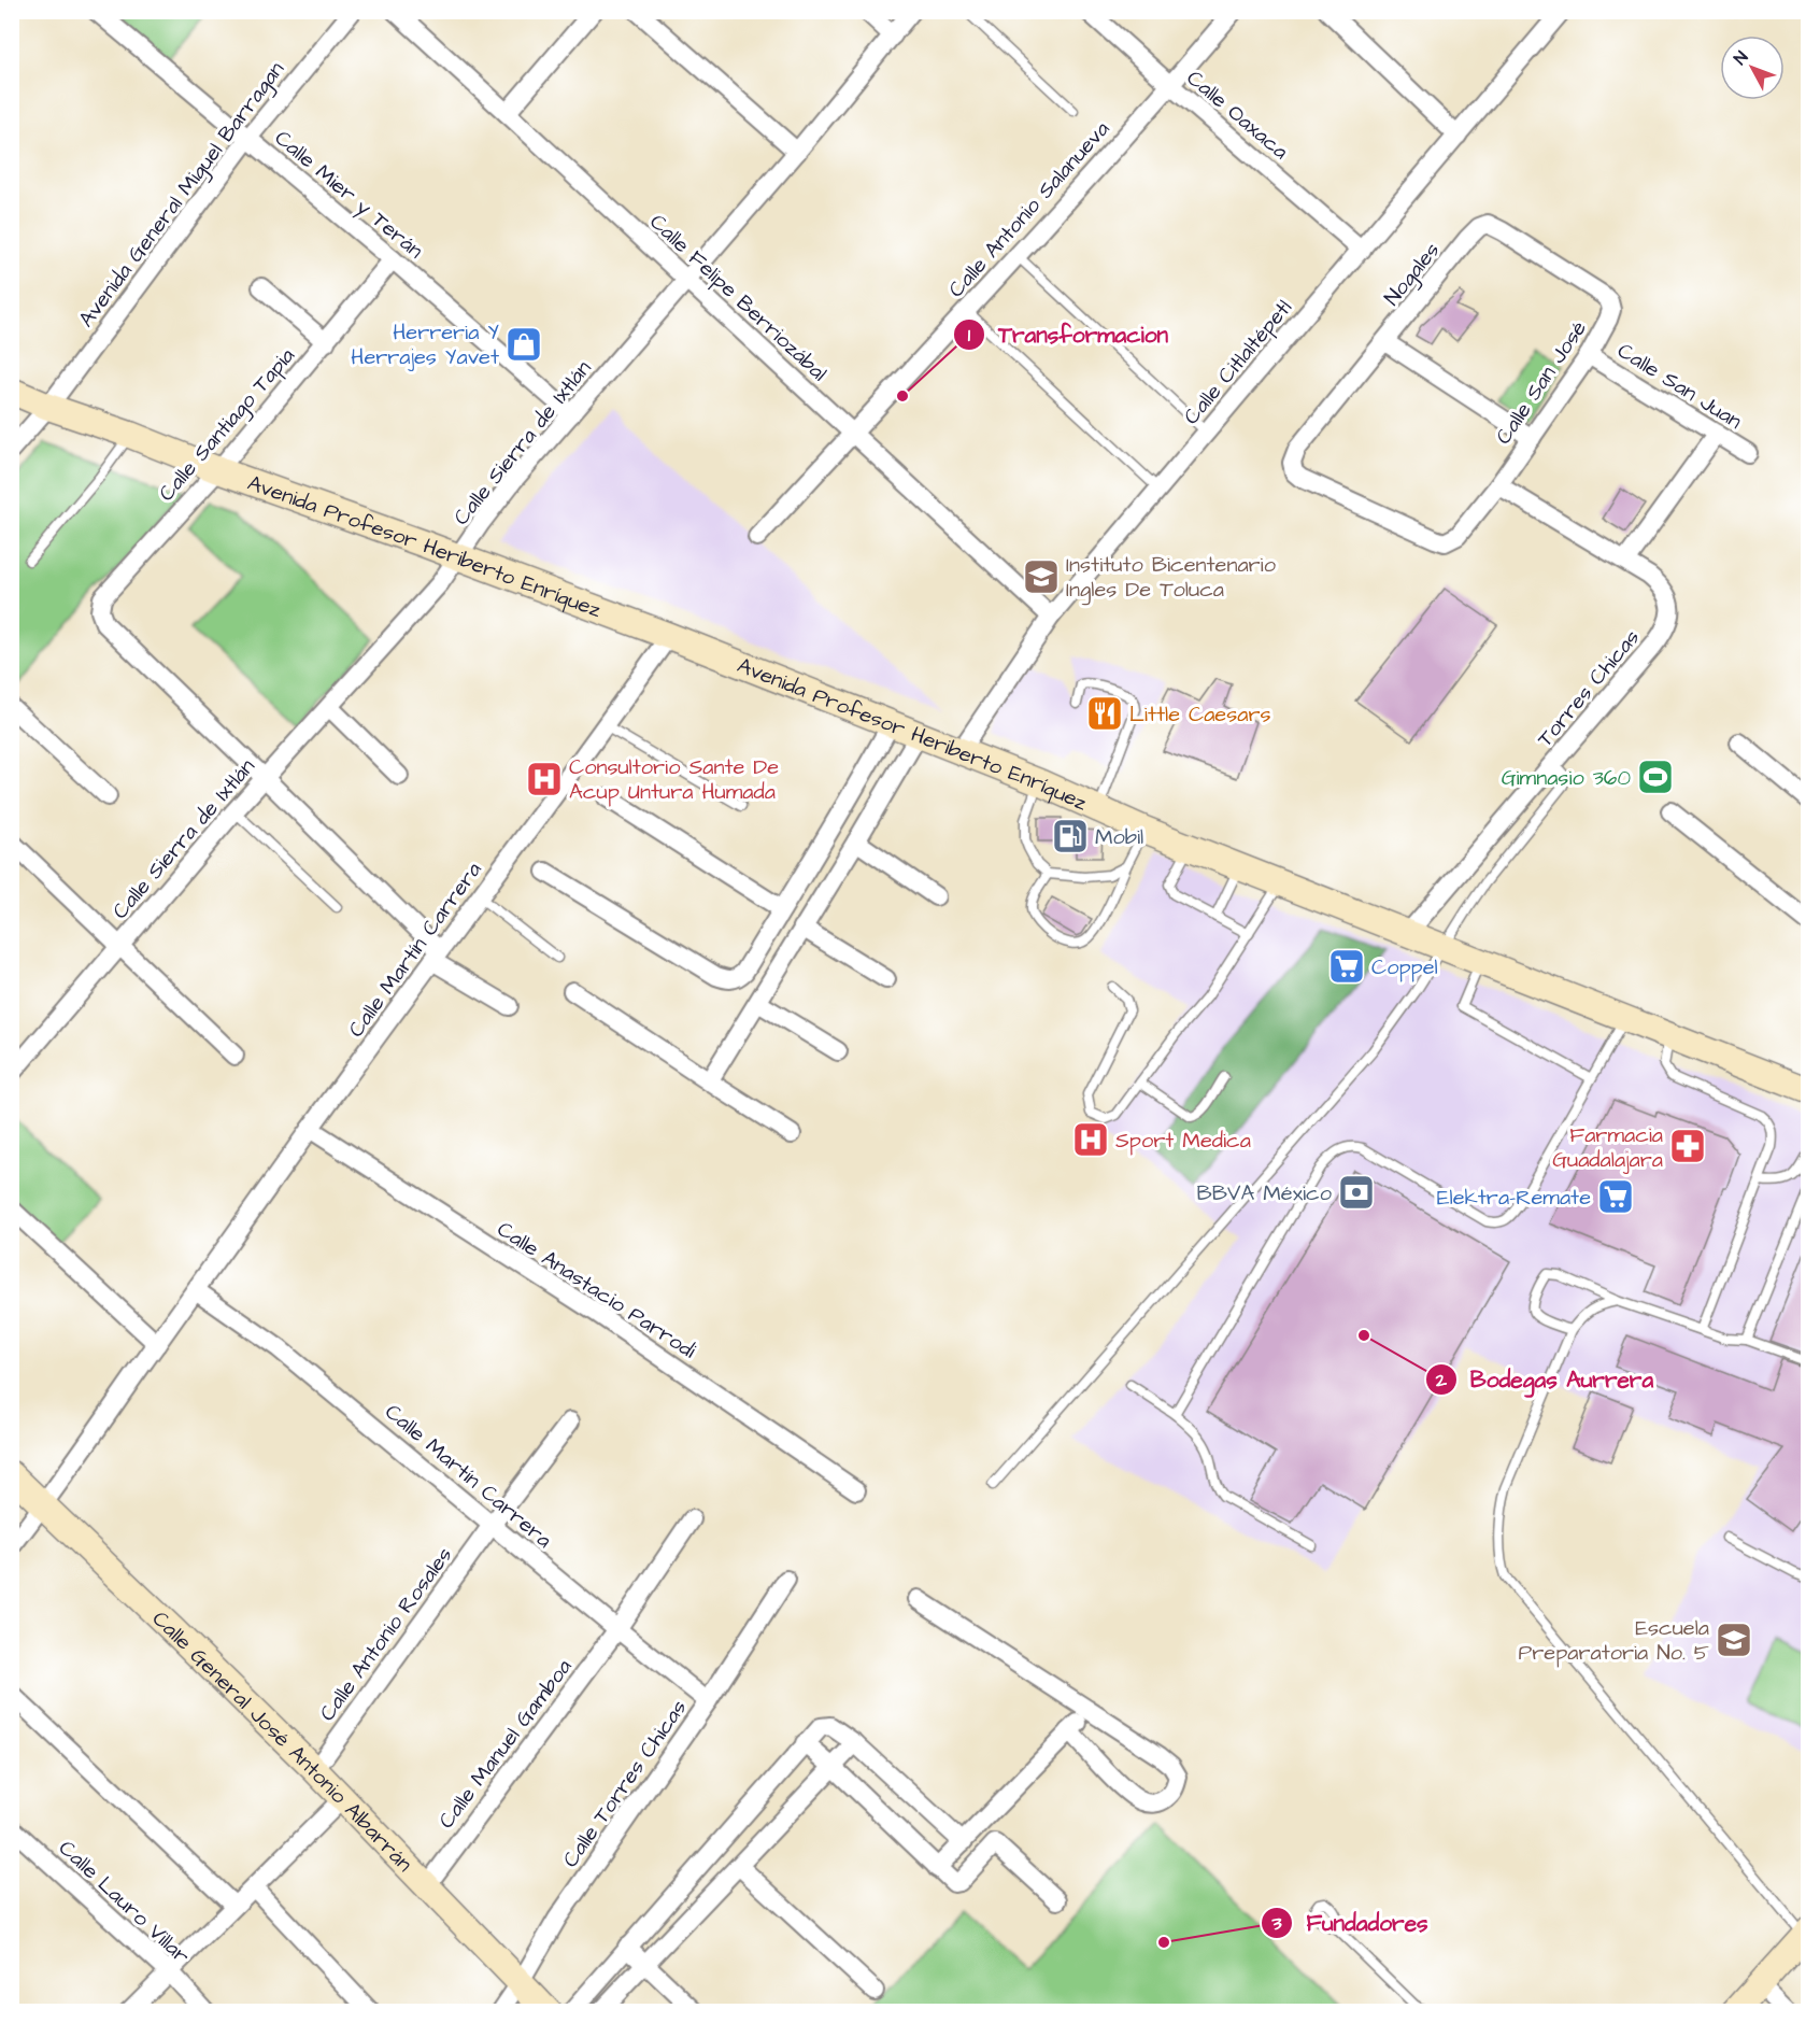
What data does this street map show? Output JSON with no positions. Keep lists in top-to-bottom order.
{
  "streets": {
    "main road": ["Avenida Profesor Heriberto Enríquez", "Calle General José Antonio Albarrán"],
    "street": [
      "Calle Oaxaca",
      "Avenida General Miguel Barragan",
      "Calle Mier y Terán",
      "Calle Antonio Salanueva",
      "Nogales",
      "Calle Felipe Berriozábal",
      "Calle Citlaltépetl",
      "Calle San José",
      "Calle San Juan",
      "Calle Santiago Tapia",
      "Calle Sierra de Ixtlán",
      "Torres Chicas",
      "Calle Martín Carrera",
      "Calle Anastacio Parrodi",
      "Calle Antonio Rosales",
      "Calle Manuel Gamboa",
      "Calle Torres Chicas",
      "Calle Lauro Villar"
    ]
  },
  "crossings": [
    ["Calle Oaxaca", "Calle Antonio Salanueva"],
    ["Calle Oaxaca", "Calle Citlaltépetl"],
    ["Avenida General Miguel Barragan", "Calle Mier y Terán"],
    ["Avenida General Miguel Barragan", "Avenida Profesor Heriberto Enríquez"],
    ["Calle Mier y Terán", "Calle Santiago Tapia"],
    ["Calle Mier y Terán", "Calle Sierra de Ixtlán"],
    ["Calle Antonio Salanueva", "Calle Felipe Berriozábal"],
    ["Nogales", "Calle San José"],
    ["Calle Felipe Berriozábal", "Calle Citlaltépetl"],
    ["Calle Felipe Berriozábal", "Calle Sierra de Ixtlán"],
    ["Calle Citlaltépetl", "Avenida Profesor Heriberto Enríquez"],
    ["Calle San José", "Calle San Juan"],
    ["Calle Santiago Tapia", "Calle Sierra de Ixtlán"],
    ["Calle Santiago Tapia", "Avenida Profesor Heriberto Enríquez"],
    ["Calle Sierra de Ixtlán", "Avenida Profesor Heriberto Enríquez"],
    ["Avenida Profesor Heriberto Enríquez", "Torres Chicas"],
    ["Avenida Profesor Heriberto Enríquez", "Calle Martín Carrera"],
    ["Calle Martín Carrera", "Calle Anastacio Parrodi"],
    ["Calle Martín Carrera", "Calle Antonio Rosales"],
    ["Calle Martín Carrera", "Calle General José Antonio Albarrán"],
    ["Calle Martín Carrera", "Calle Manuel Gamboa"],
    ["Calle Martín Carrera", "Calle Torres Chicas"],
    ["Calle Antonio Rosales", "Calle General José Antonio Albarrán"],
    ["Calle General José Antonio Albarrán", "Calle Manuel Gamboa"],
    ["Calle General José Antonio Albarrán", "Calle Torres Chicas"]
  ],
  "places": {
    "shop": ["Herreria Y Herrajes Yavet"],
    "other": ["Transformacion", "Bodegas Aurrera", "Fundadores"],
    "school or university": ["Instituto Bicentenario Ingles De Toluca", "Escuela Preparatoria No. 5"],
    "restaurant": ["Little Caesars"],
    "sports": ["Gimnasio 360"],
    "hospital": ["Consultorio Sante De Acup Untura Humada", "Sport Medica"],
    "fuel station": ["Mobil"],
    "supermarket": ["Coppel", "Elektra-Remate"],
    "pharmacy": ["Farmacia Guadalajara"],
    "bank": ["BBVA México"]
  },
  "north": "top left"
}
